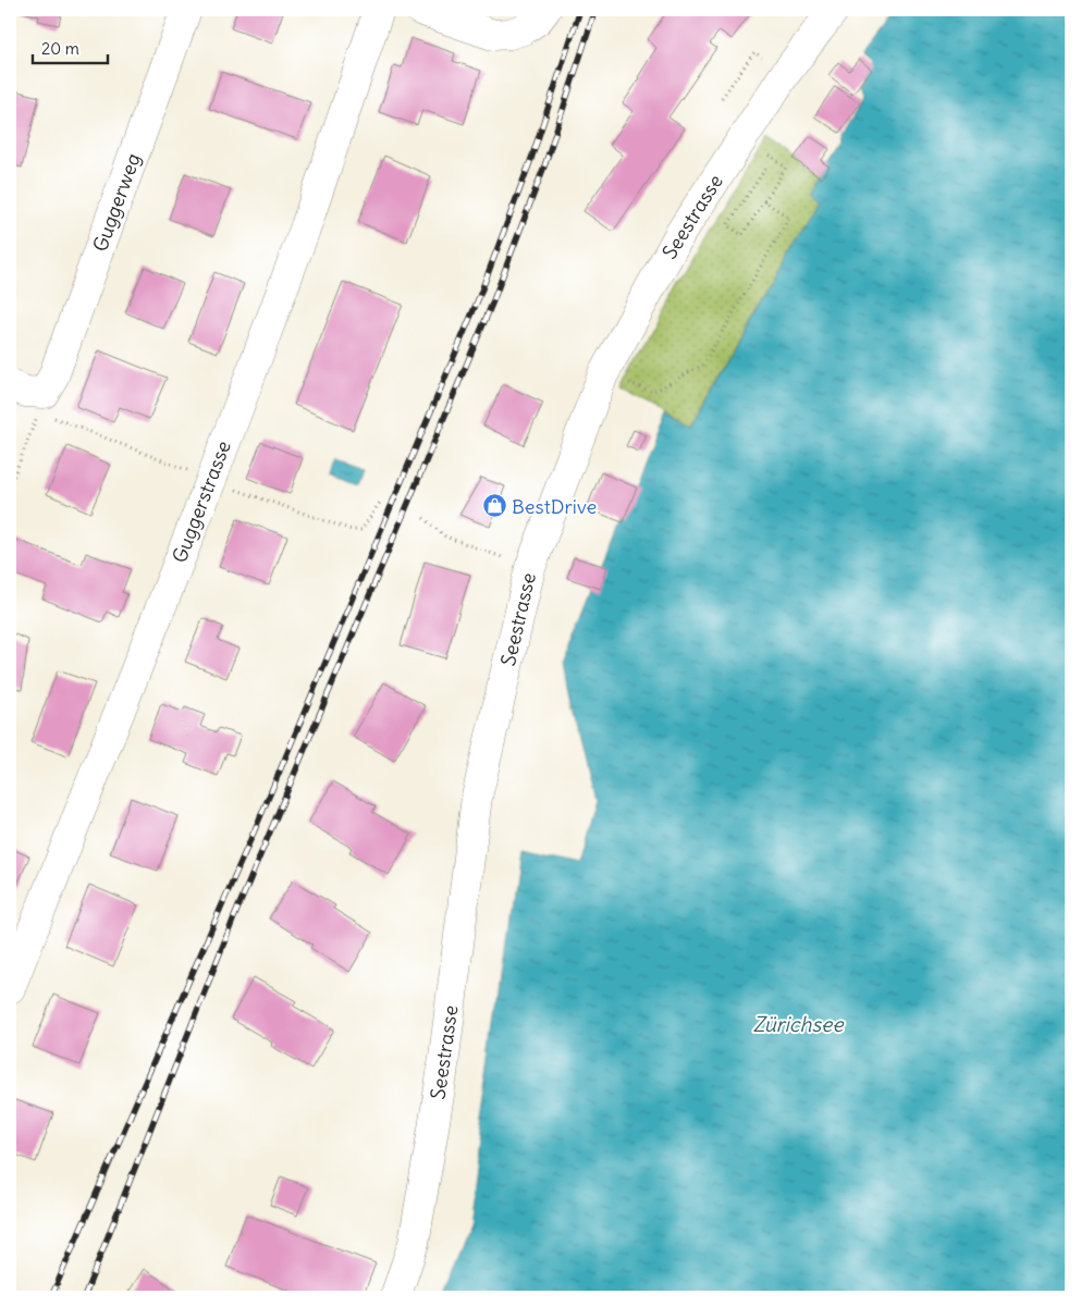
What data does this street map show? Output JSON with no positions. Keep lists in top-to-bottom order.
{
  "streets": {
    "street": ["Guggerweg", "Seestrasse", "Guggerstrasse"]
  },
  "water": ["Zürichsee"],
  "places": {
    "shop": ["BestDrive"]
  },
  "scale_bar": "20 m"
}
